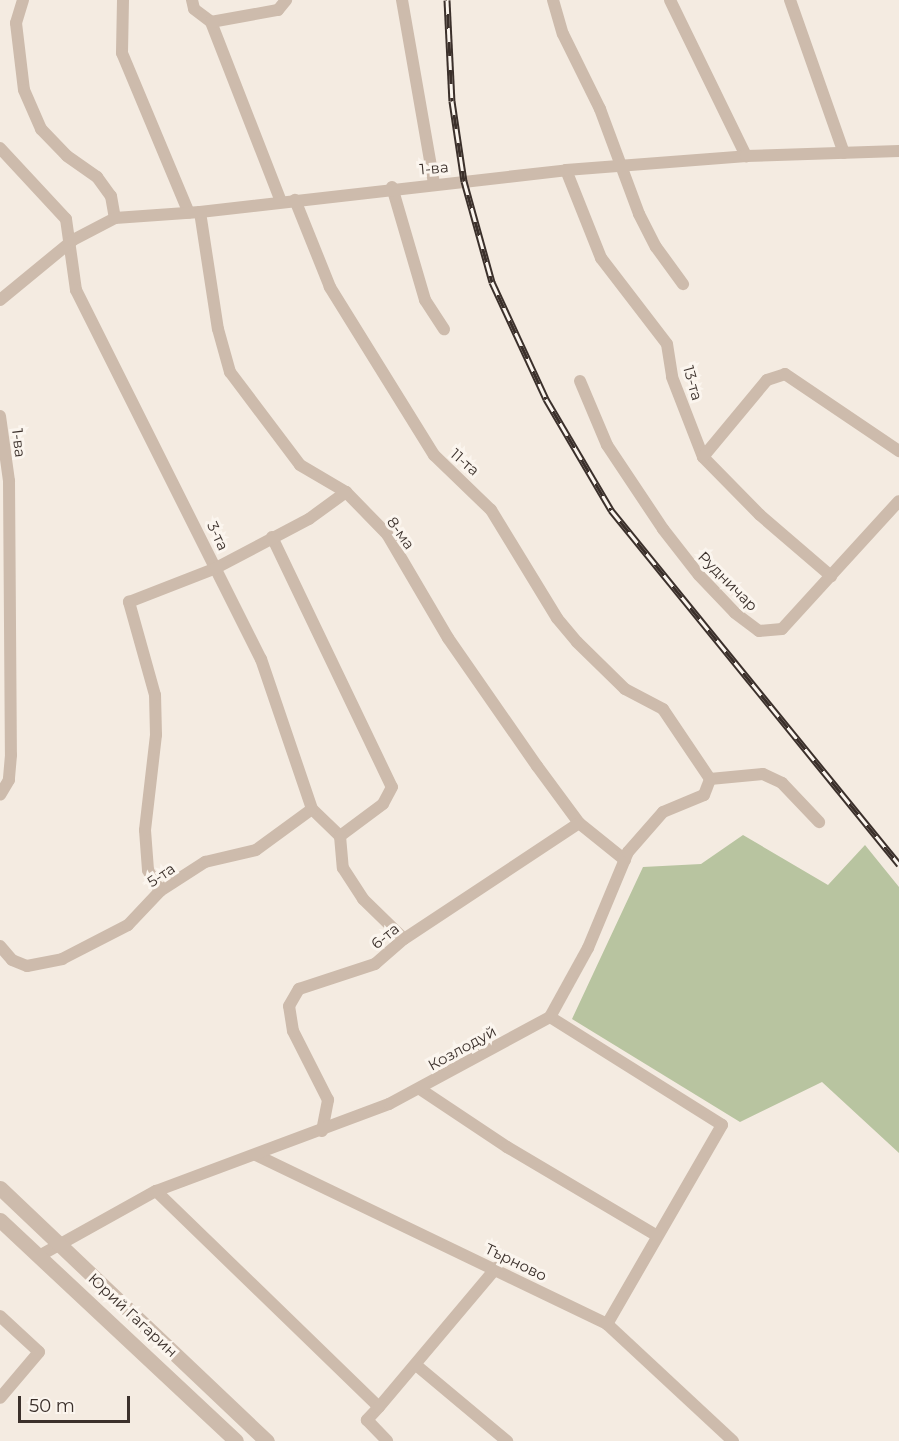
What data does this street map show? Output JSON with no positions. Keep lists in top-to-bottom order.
{
  "streets": {
    "street": [
      "1-ва",
      "13-та",
      "11-та",
      "8-ма",
      "3-та",
      "Рудничар",
      "5-та",
      "6-та",
      "Козлодуй",
      "Търново",
      "Юрий Гагарин"
    ]
  },
  "crossings": [
    ["1-ва", "13-та"],
    ["1-ва", "11-та"],
    ["1-ва", "8-ма"],
    ["1-ва", "3-та"],
    ["13-та", "Рудничар"],
    ["8-ма", "6-та"],
    ["3-та", "5-та"],
    ["6-та", "Козлодуй"],
    ["Козлодуй", "Търново"],
    ["Козлодуй", "Юрий Гагарин"]
  ],
  "scale_bar": "50 m"
}
